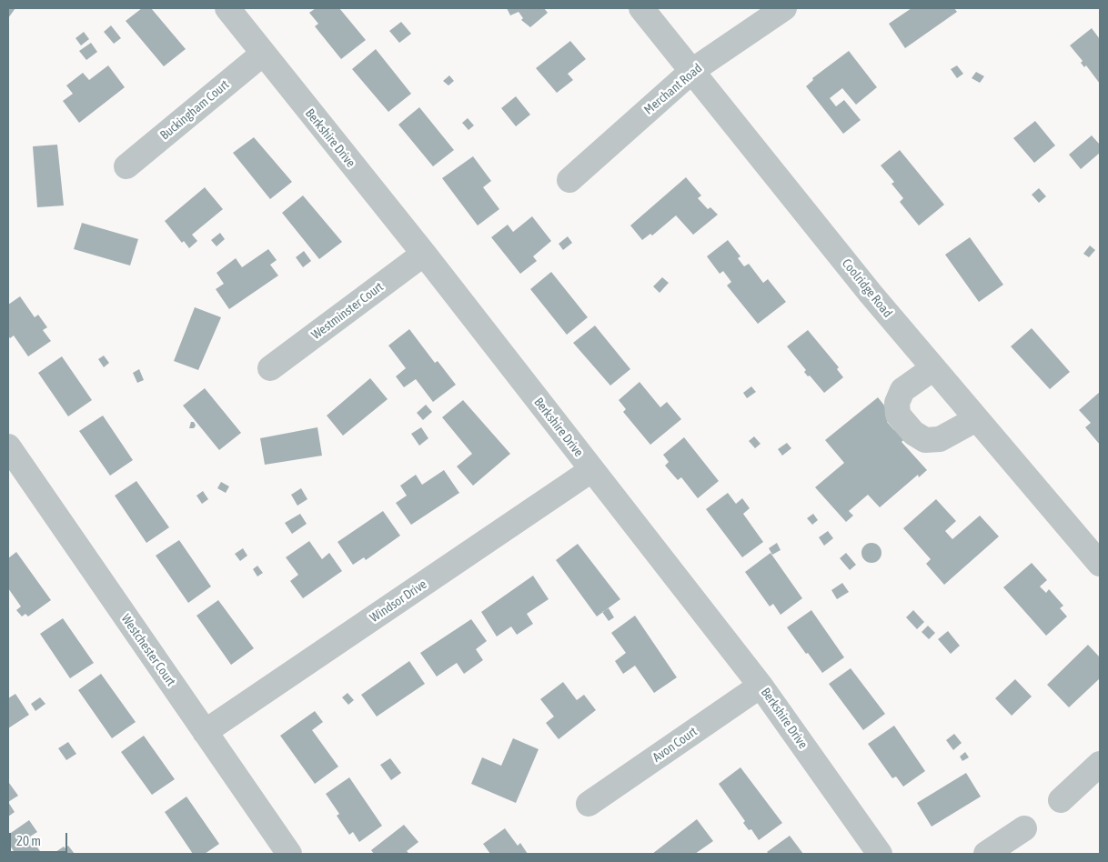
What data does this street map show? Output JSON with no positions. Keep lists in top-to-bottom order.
{
  "streets": {
    "street": [
      "Merchant Road",
      "Buckingham Court",
      "Berkshire Drive",
      "Coolridge Road",
      "Westminster Court",
      "Windsor Drive",
      "Westchester Court",
      "Avon Court"
    ]
  },
  "crossings": [
    ["Merchant Road", "Coolridge Road"],
    ["Buckingham Court", "Berkshire Drive"],
    ["Berkshire Drive", "Westminster Court"],
    ["Berkshire Drive", "Windsor Drive"],
    ["Berkshire Drive", "Avon Court"],
    ["Windsor Drive", "Westchester Court"]
  ],
  "scale_bar": "20 m"
}
